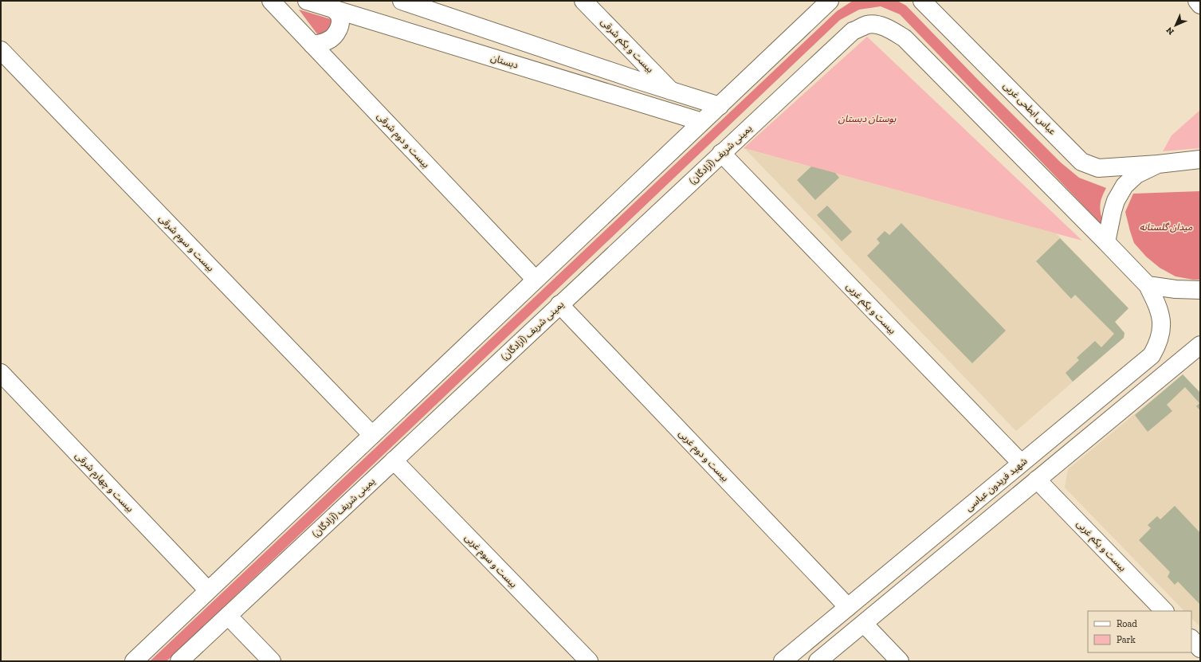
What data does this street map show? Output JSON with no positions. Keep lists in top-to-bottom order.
{
  "streets": {
    "street": [
      "بیست و یکم شرقی",
      "دبستان",
      "عباس ابطحی غربی",
      "بیست و دوم شرقی",
      "یمینی شریف (آزادگان)",
      "بیست و سوم شرقی",
      "بیست و یکم غربی",
      "بیست و دوم غربی",
      "بیست و چهارم شرقی",
      "شهید فریدون عباسی",
      "بیست و سوم غربی"
    ]
  },
  "crossings": [
    ["یمینی شریف (آزادگان)", "بیست و یکم غربی"],
    ["یمینی شریف (آزادگان)", "بیست و دوم غربی"],
    ["یمینی شریف (آزادگان)", "بیست و سوم غربی"],
    ["بیست و یکم غربی", "شهید فریدون عباسی"],
    ["بیست و دوم غربی", "شهید فریدون عباسی"]
  ],
  "parks": ["بوستان دبستان", "میدان گلستانه"],
  "legend": ["Road", "Park"],
  "north": "bottom left"
}
